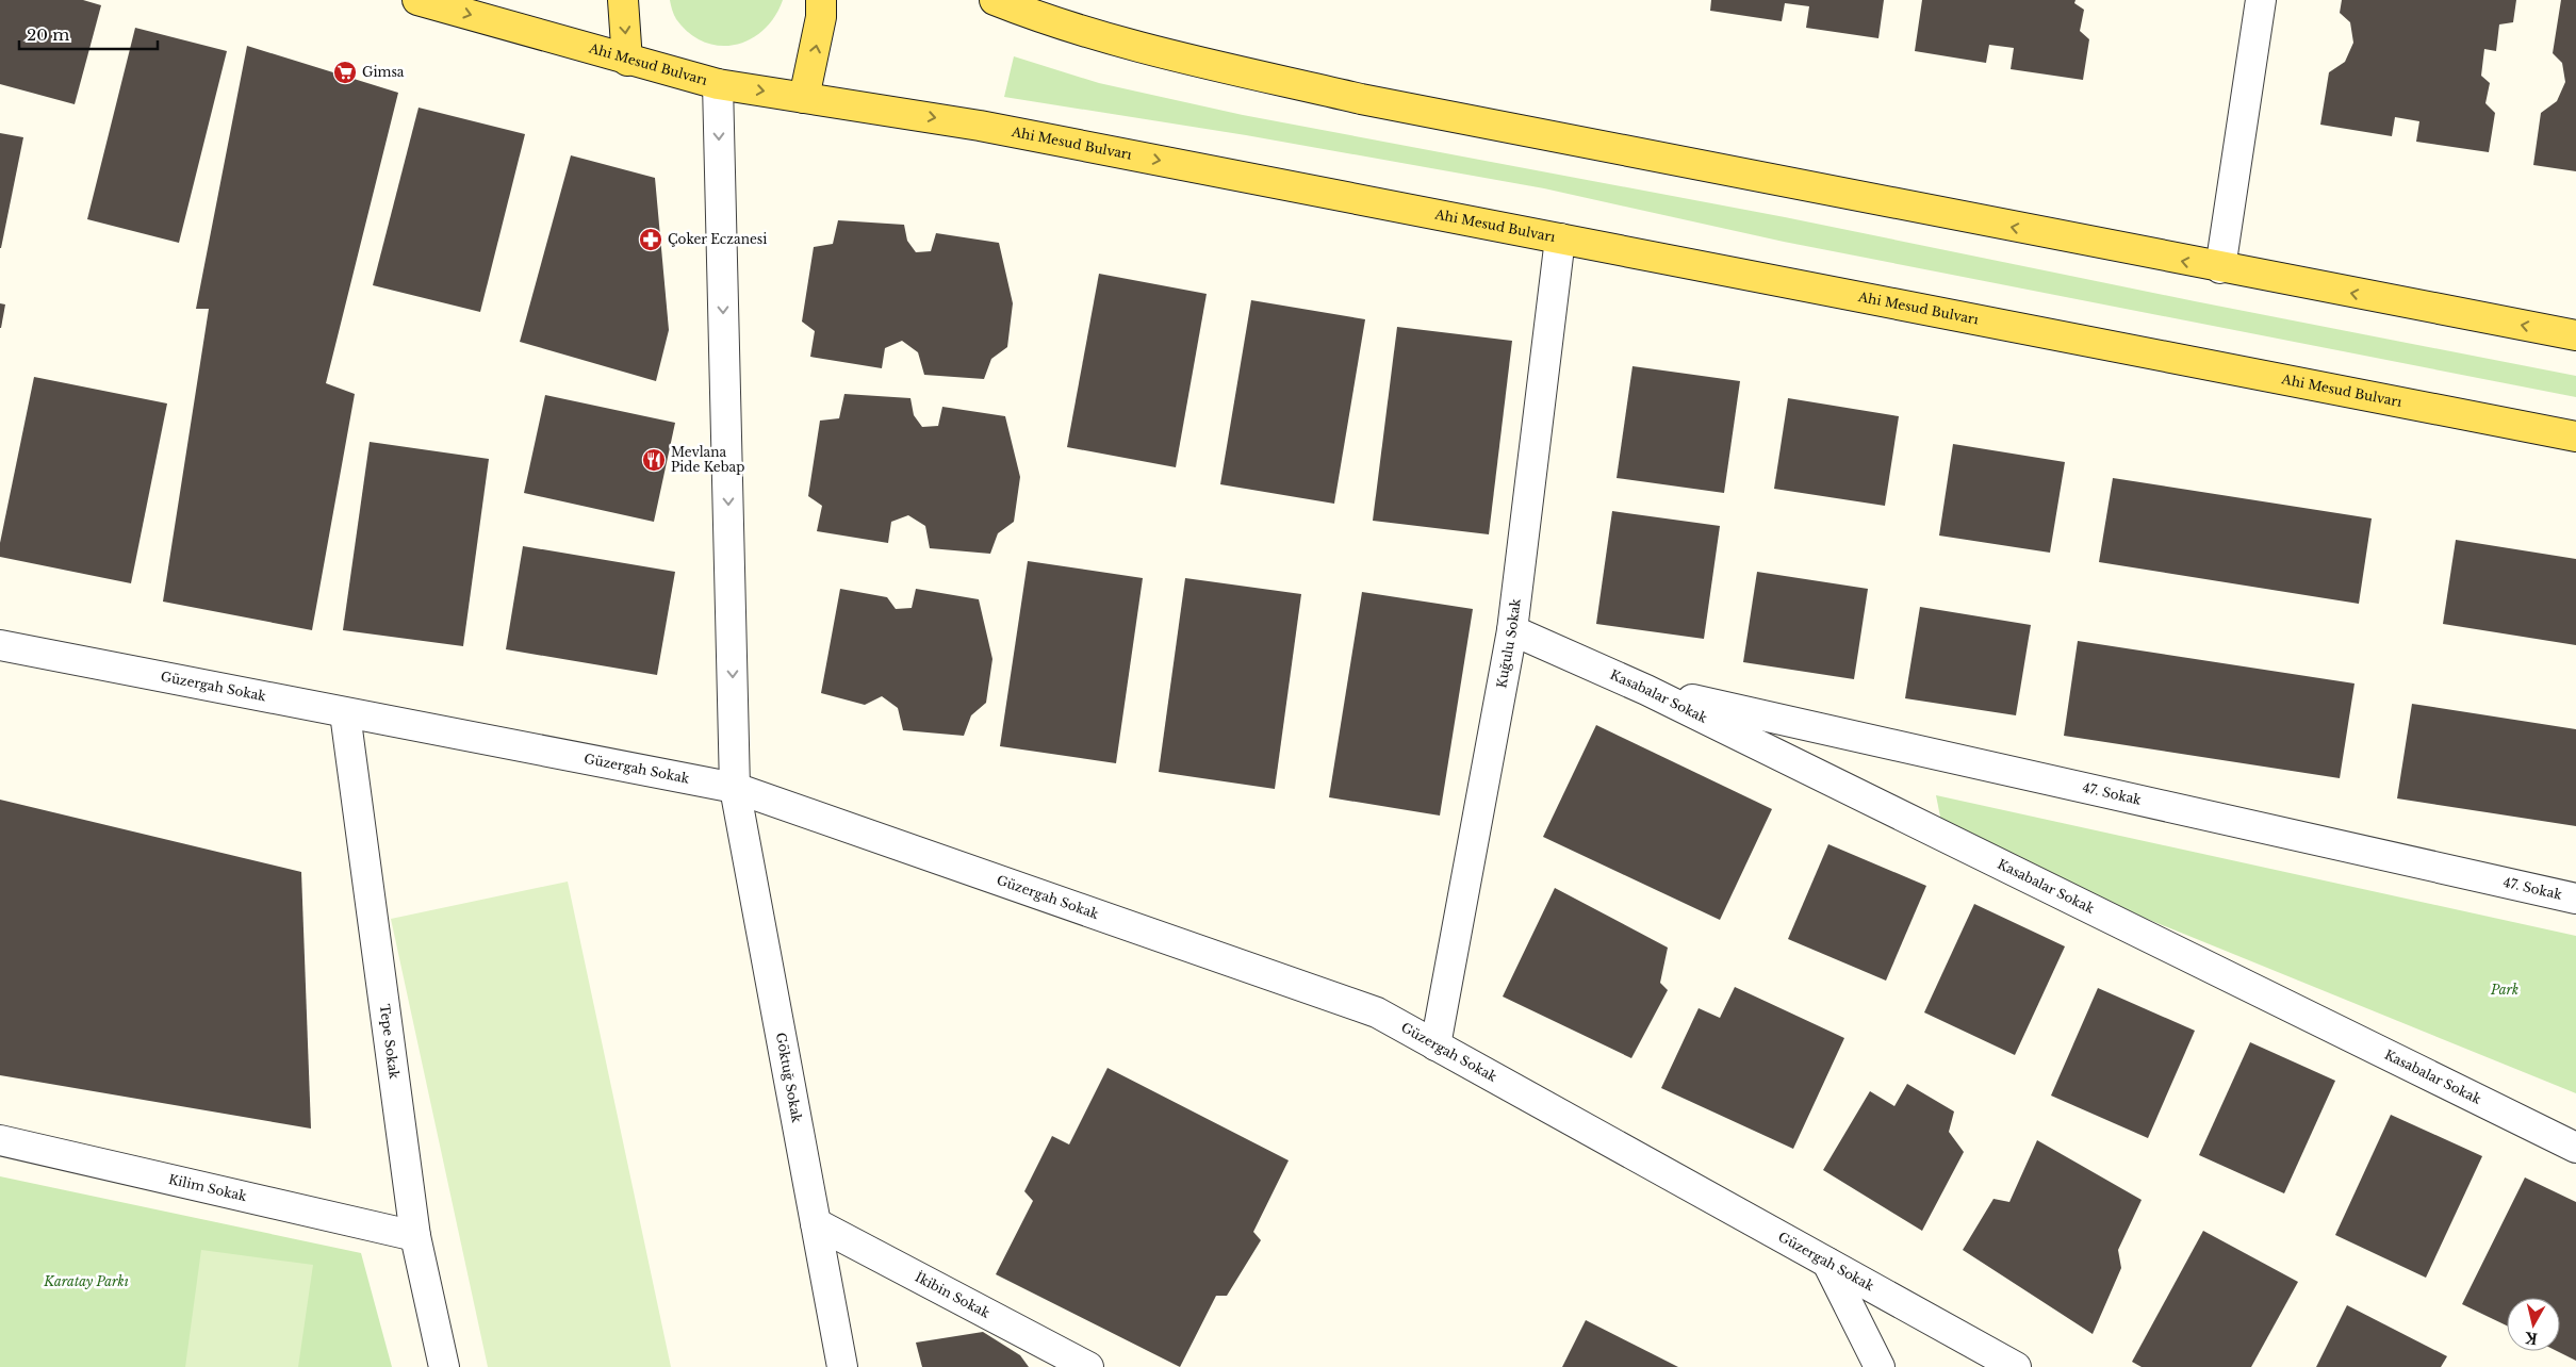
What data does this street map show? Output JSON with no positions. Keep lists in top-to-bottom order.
{
  "streets": {
    "main road": ["Ahi Mesud Bulvarı"],
    "street": [
      "Kuğulu Sokak",
      "Güzergah Sokak",
      "Kasabalar Sokak",
      "47. Sokak",
      "Tepe Sokak",
      "Göktuğ Sokak",
      "Kilim Sokak",
      "İkibin Sokak"
    ]
  },
  "crossings": [
    ["Ahi Mesud Bulvarı", "Kuğulu Sokak"],
    ["Ahi Mesud Bulvarı", "Göktuğ Sokak"],
    ["Kuğulu Sokak", "Güzergah Sokak"],
    ["Kuğulu Sokak", "Kasabalar Sokak"],
    ["Güzergah Sokak", "Tepe Sokak"],
    ["Güzergah Sokak", "Göktuğ Sokak"],
    ["Kasabalar Sokak", "47. Sokak"],
    ["Tepe Sokak", "Kilim Sokak"],
    ["Göktuğ Sokak", "İkibin Sokak"]
  ],
  "one_way": ["Göktuğ Sokak"],
  "parks": ["Park", "Karatay Parkı"],
  "places": {
    "supermarket": ["Gimsa"],
    "pharmacy": ["Çoker Eczanesi"],
    "restaurant": ["Mevlana Pide Kebap"]
  },
  "scale_bar": "20 m",
  "north": "bottom"
}
